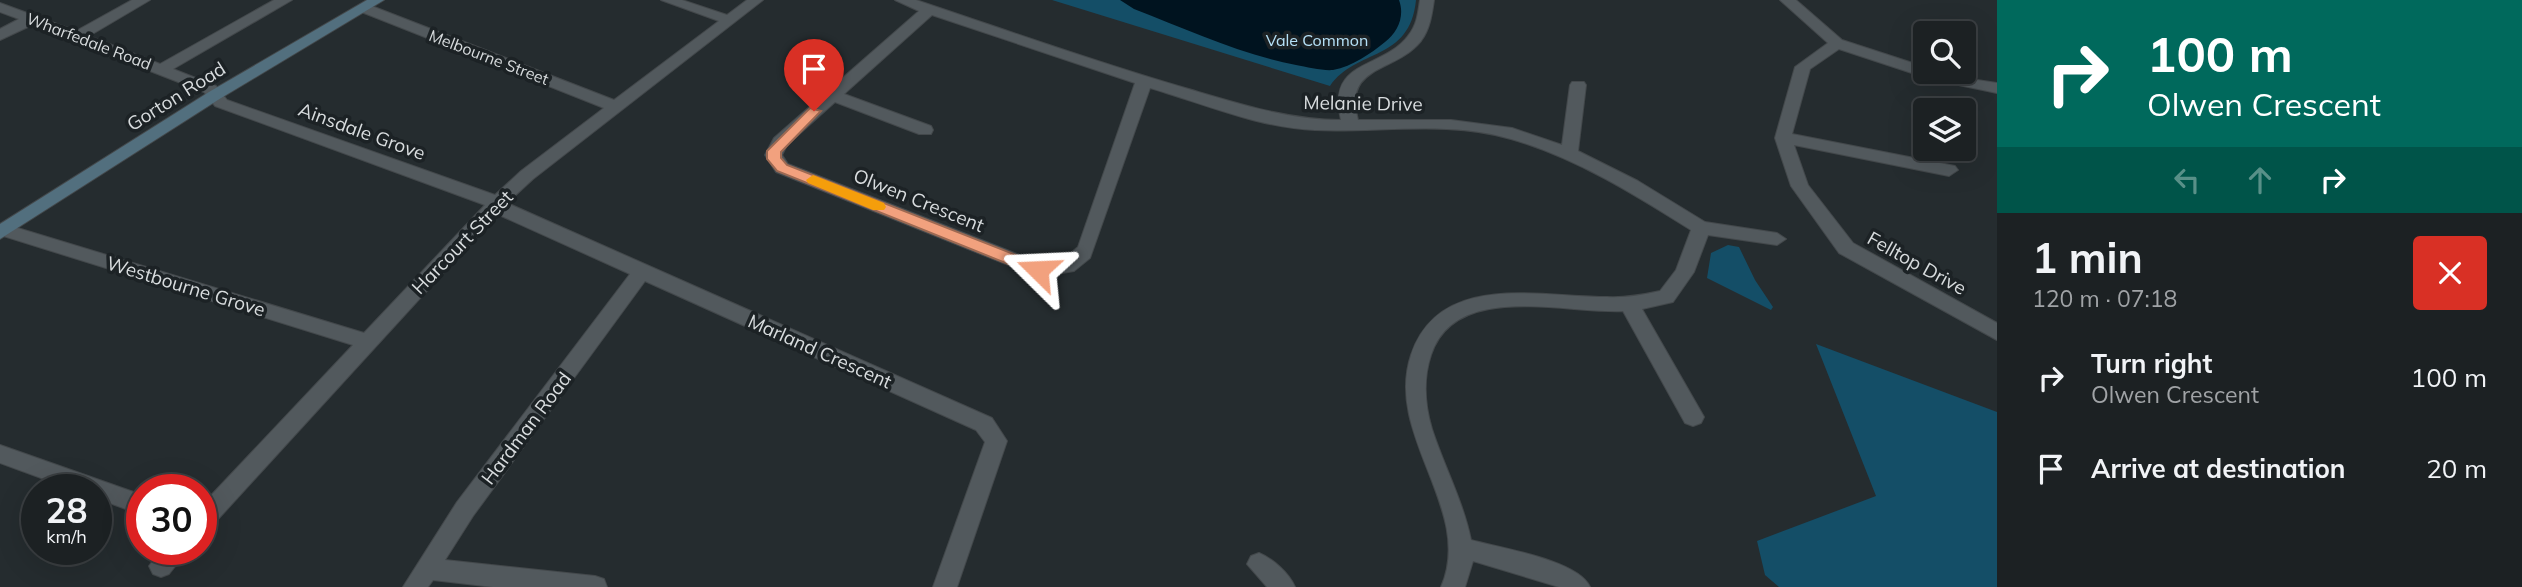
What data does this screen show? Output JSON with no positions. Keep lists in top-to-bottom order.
{
  "streets": {
    "main road": ["Gorton Road"],
    "street": [
      "Wharfedale Road",
      "Melbourne Street",
      "Melanie Drive",
      "Ainsdale Grove",
      "Olwen Crescent",
      "Harcourt Street",
      "Felltop Drive",
      "Westbourne Grove",
      "Marland Crescent",
      "Hardman Road"
    ]
  },
  "crossings": [
    ["Wharfedale Road", "Gorton Road"],
    ["Wharfedale Road", "Ainsdale Grove"],
    ["Melbourne Street", "Gorton Road"],
    ["Melbourne Street", "Harcourt Street"],
    ["Gorton Road", "Ainsdale Grove"],
    ["Gorton Road", "Westbourne Grove"],
    ["Melanie Drive", "Olwen Crescent"],
    ["Ainsdale Grove", "Harcourt Street"],
    ["Ainsdale Grove", "Marland Crescent"],
    ["Harcourt Street", "Westbourne Grove"],
    ["Harcourt Street", "Marland Crescent"],
    ["Marland Crescent", "Hardman Road"]
  ],
  "parks": ["Vale Common"],
  "page": {
    "turn": ["100 m", "Olwen Crescent"],
    "heading": ["1 min", "120 m · 07:18"],
    "list": [
      {
        "name": "Turn right",
        "note": "Olwen Crescent",
        "value": "100 m"
      },
      {
        "name": "Arrive at destination",
        "value": "20 m"
      }
    ],
    "speed": "28 km/h",
    "limit": "30"
  }
}
